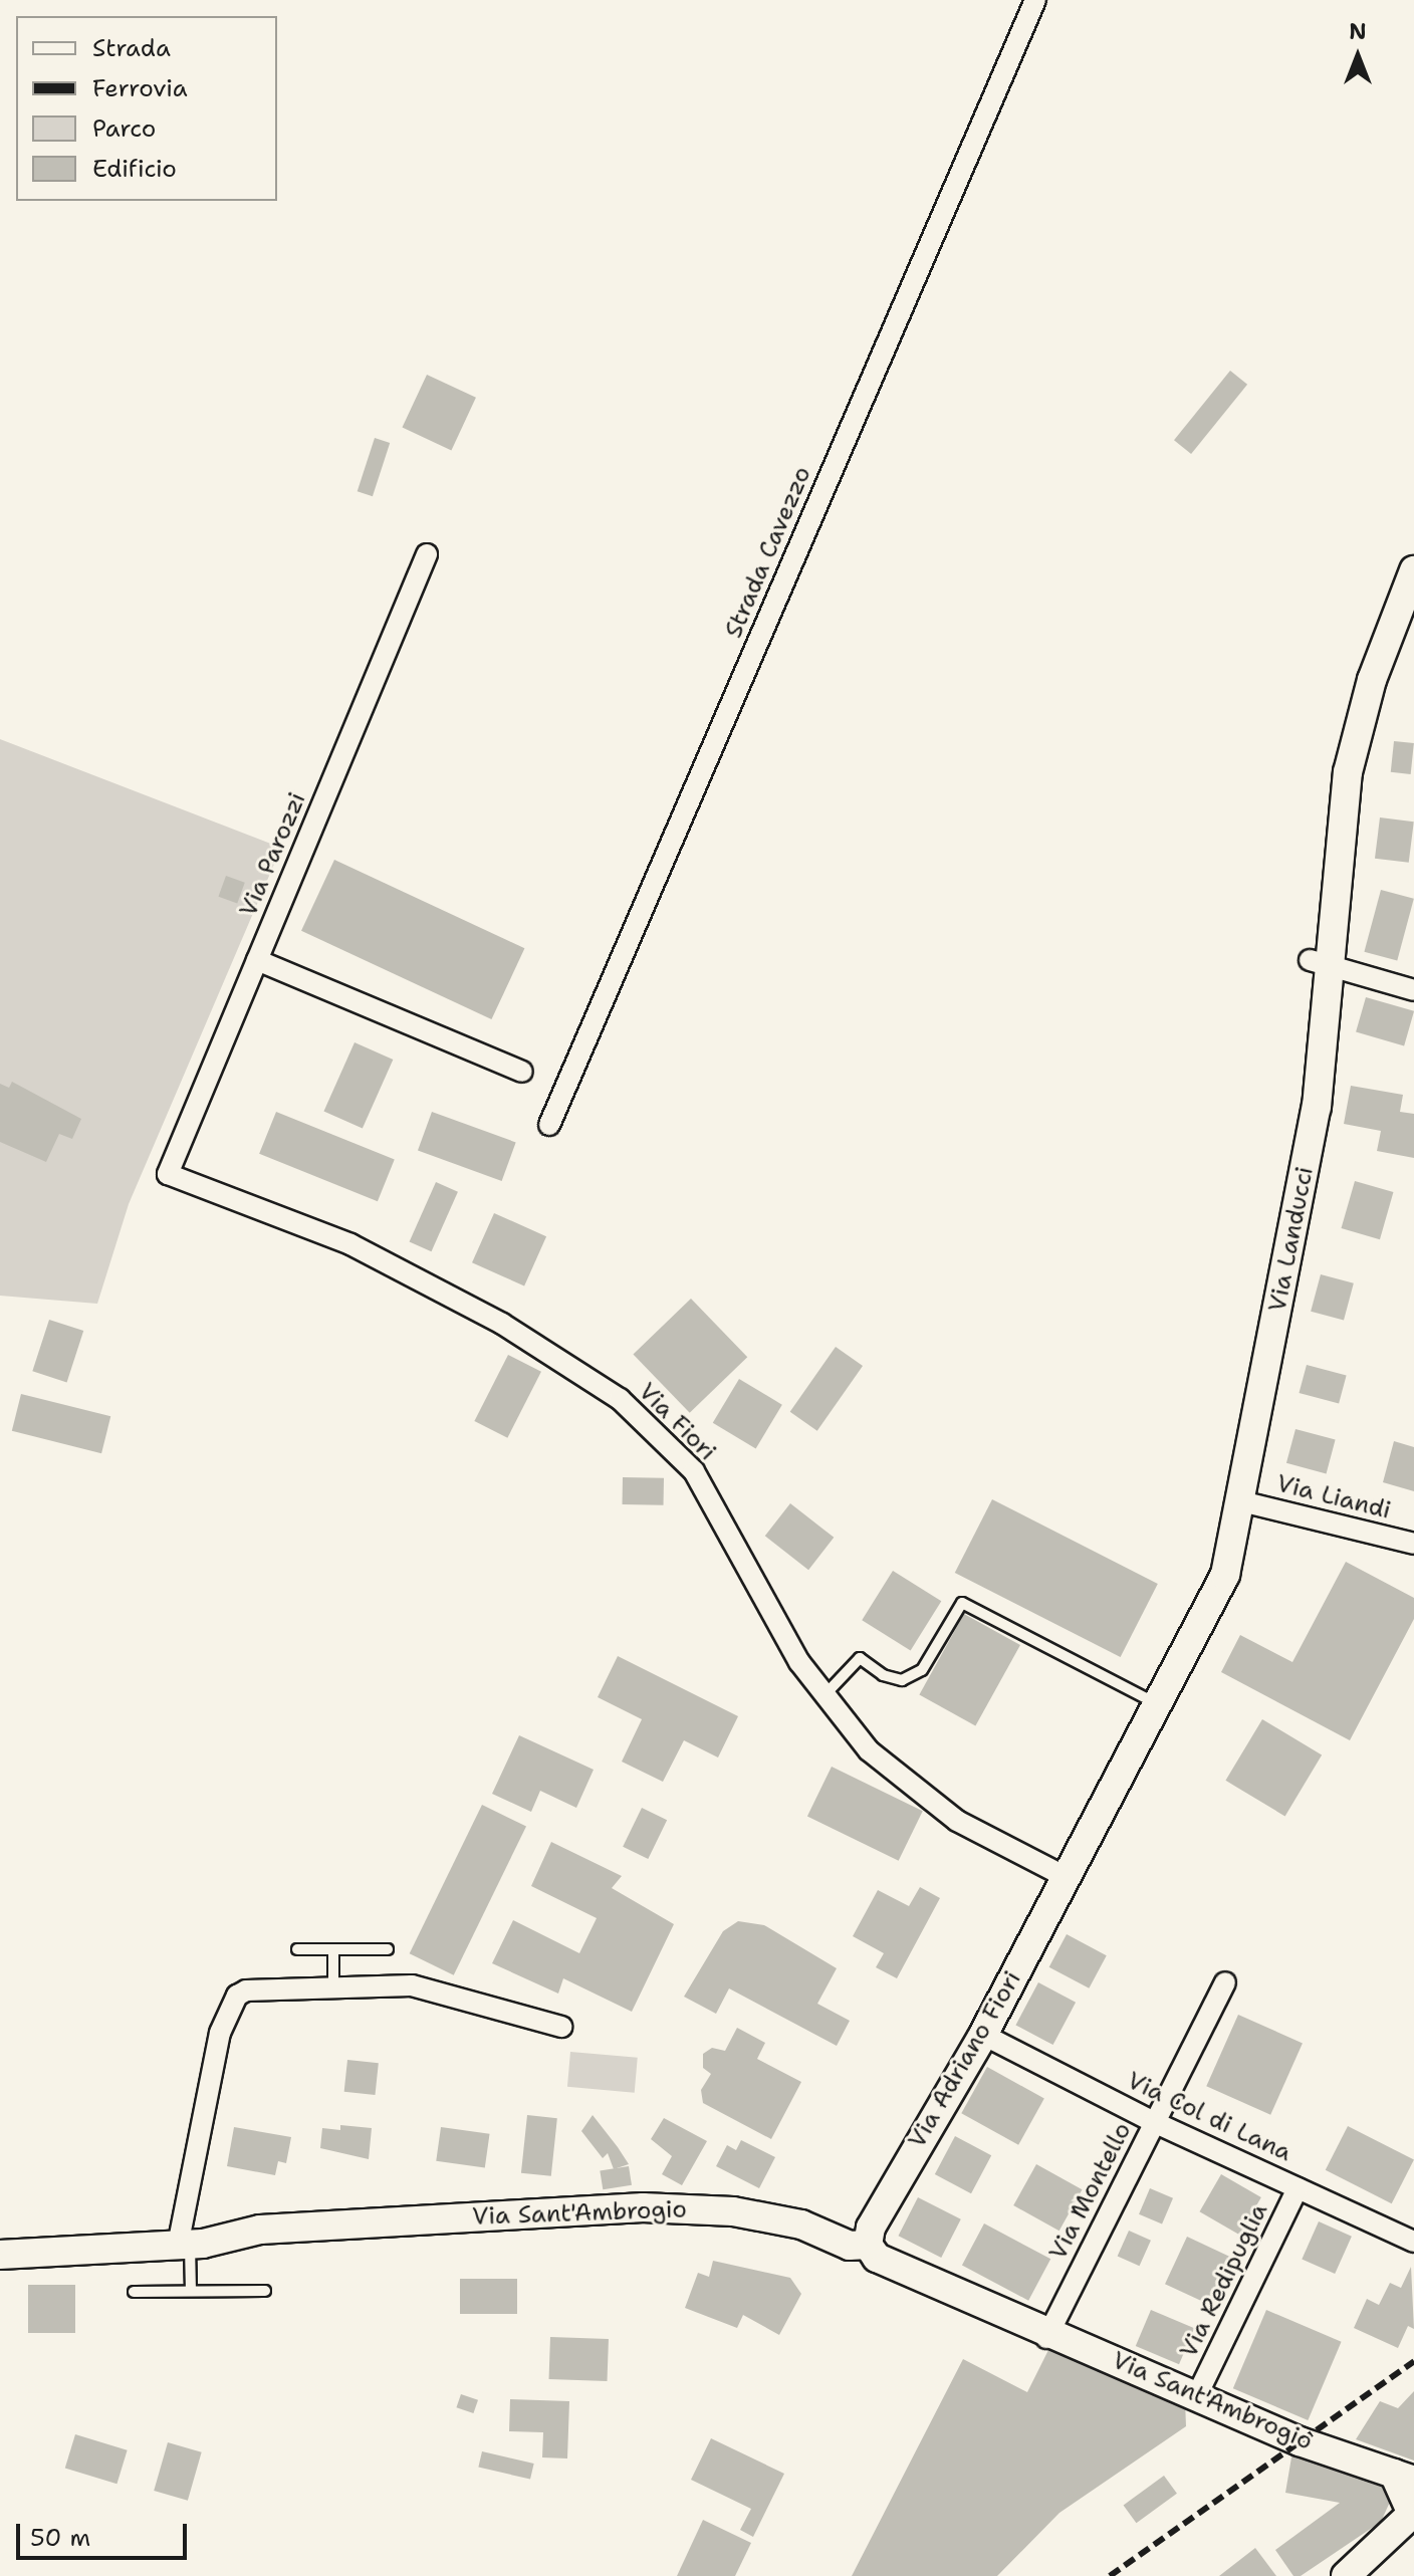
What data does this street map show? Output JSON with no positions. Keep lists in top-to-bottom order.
{
  "streets": {
    "street": [
      "Strada Cavezzo",
      "Via Parozzi",
      "Via Landucci",
      "Via Fiori",
      "Via Liandi",
      "Via Adriano Fiori",
      "Via Col di Lana",
      "Via Montello",
      "Via Sant'Ambrogio",
      "Via Redipuglia"
    ]
  },
  "crossings": [
    ["Via Parozzi", "Via Fiori"],
    ["Via Landucci", "Via Fiori"],
    ["Via Landucci", "Via Liandi"],
    ["Via Landucci", "Via Adriano Fiori"],
    ["Via Fiori", "Via Adriano Fiori"],
    ["Via Adriano Fiori", "Via Col di Lana"],
    ["Via Adriano Fiori", "Via Sant'Ambrogio"],
    ["Via Col di Lana", "Via Montello"],
    ["Via Col di Lana", "Via Redipuglia"],
    ["Via Montello", "Via Sant'Ambrogio"],
    ["Via Sant'Ambrogio", "Via Redipuglia"]
  ],
  "legend": [
    "Strada",
    "Ferrovia",
    "Parco",
    "Edificio"
  ],
  "scale_bar": "50 m",
  "north": "top"
}
